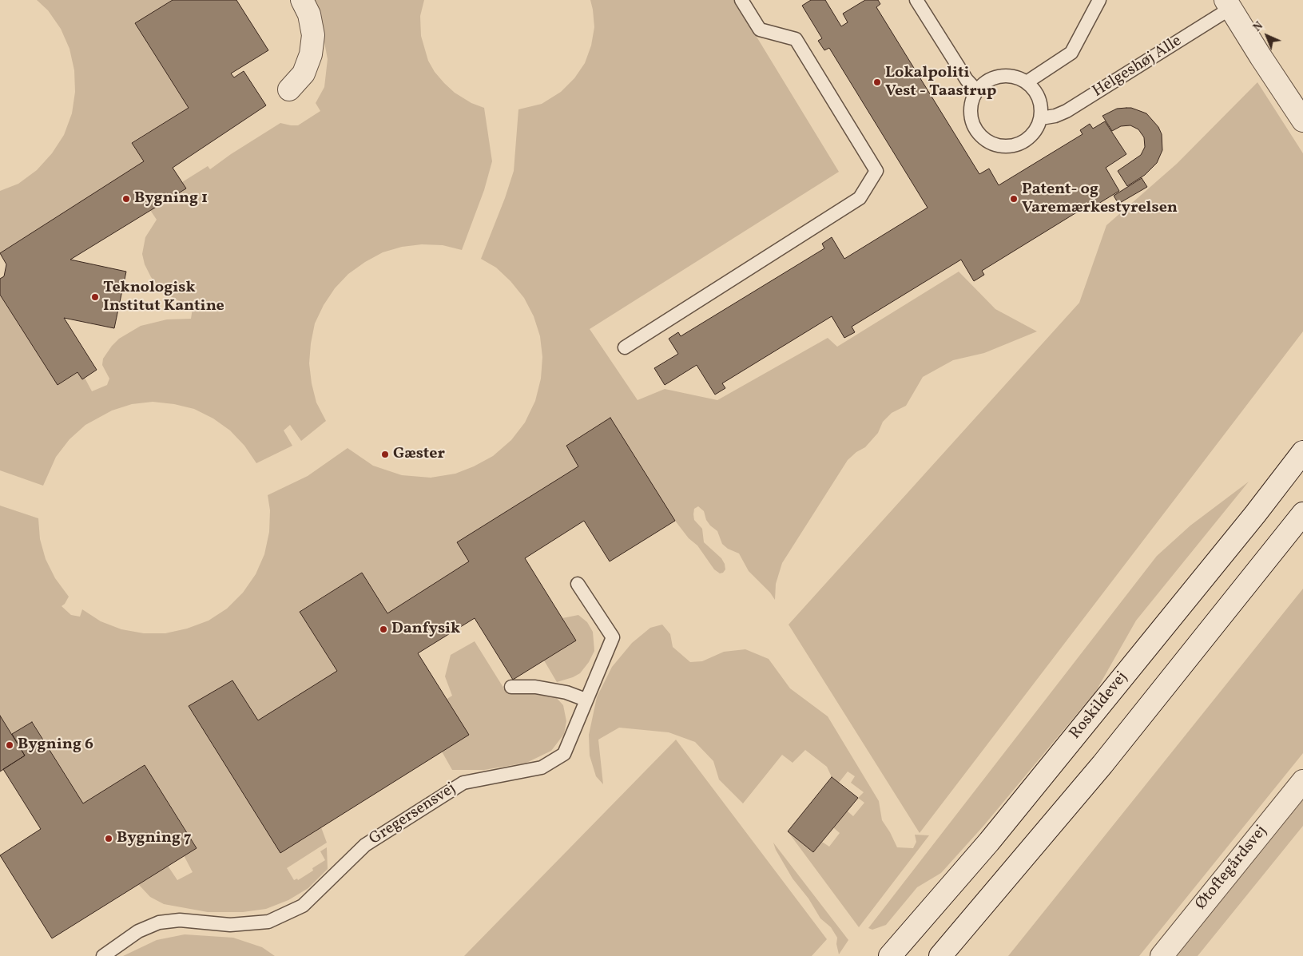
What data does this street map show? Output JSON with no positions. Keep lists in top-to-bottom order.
{
  "streets": {
    "main road": ["Helgeshøj Alle", "Roskildevej", "Øtoftegårdsvej"],
    "lane": ["Gregersensvej"]
  },
  "places": [
    "Lokalpoliti Vest - Taastrup",
    "Bygning 1",
    "Patent- og Varemærkestyrelsen",
    "Teknologisk Institut Kantine",
    "Gæster",
    "Danfysik",
    "Bygning 6",
    "Bygning 7"
  ],
  "north": "top left"
}
